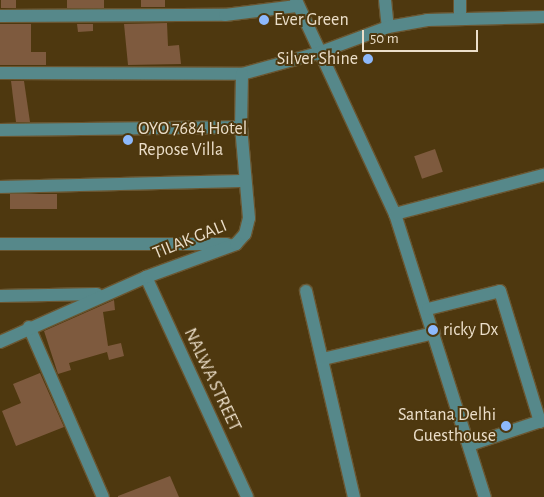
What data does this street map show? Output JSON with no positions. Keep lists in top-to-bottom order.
{
  "streets": {
    "street": ["TILAK GALI", "NALWA STREET"]
  },
  "crossings": [
    ["TILAK GALI", "NALWA STREET"]
  ],
  "places": [
    "Ever Green",
    "Silver Shine",
    "OYO 7684 Hotel Repose Villa",
    "ricky Dx",
    "Santana Delhi Guesthouse"
  ],
  "scale_bar": "50 m"
}
